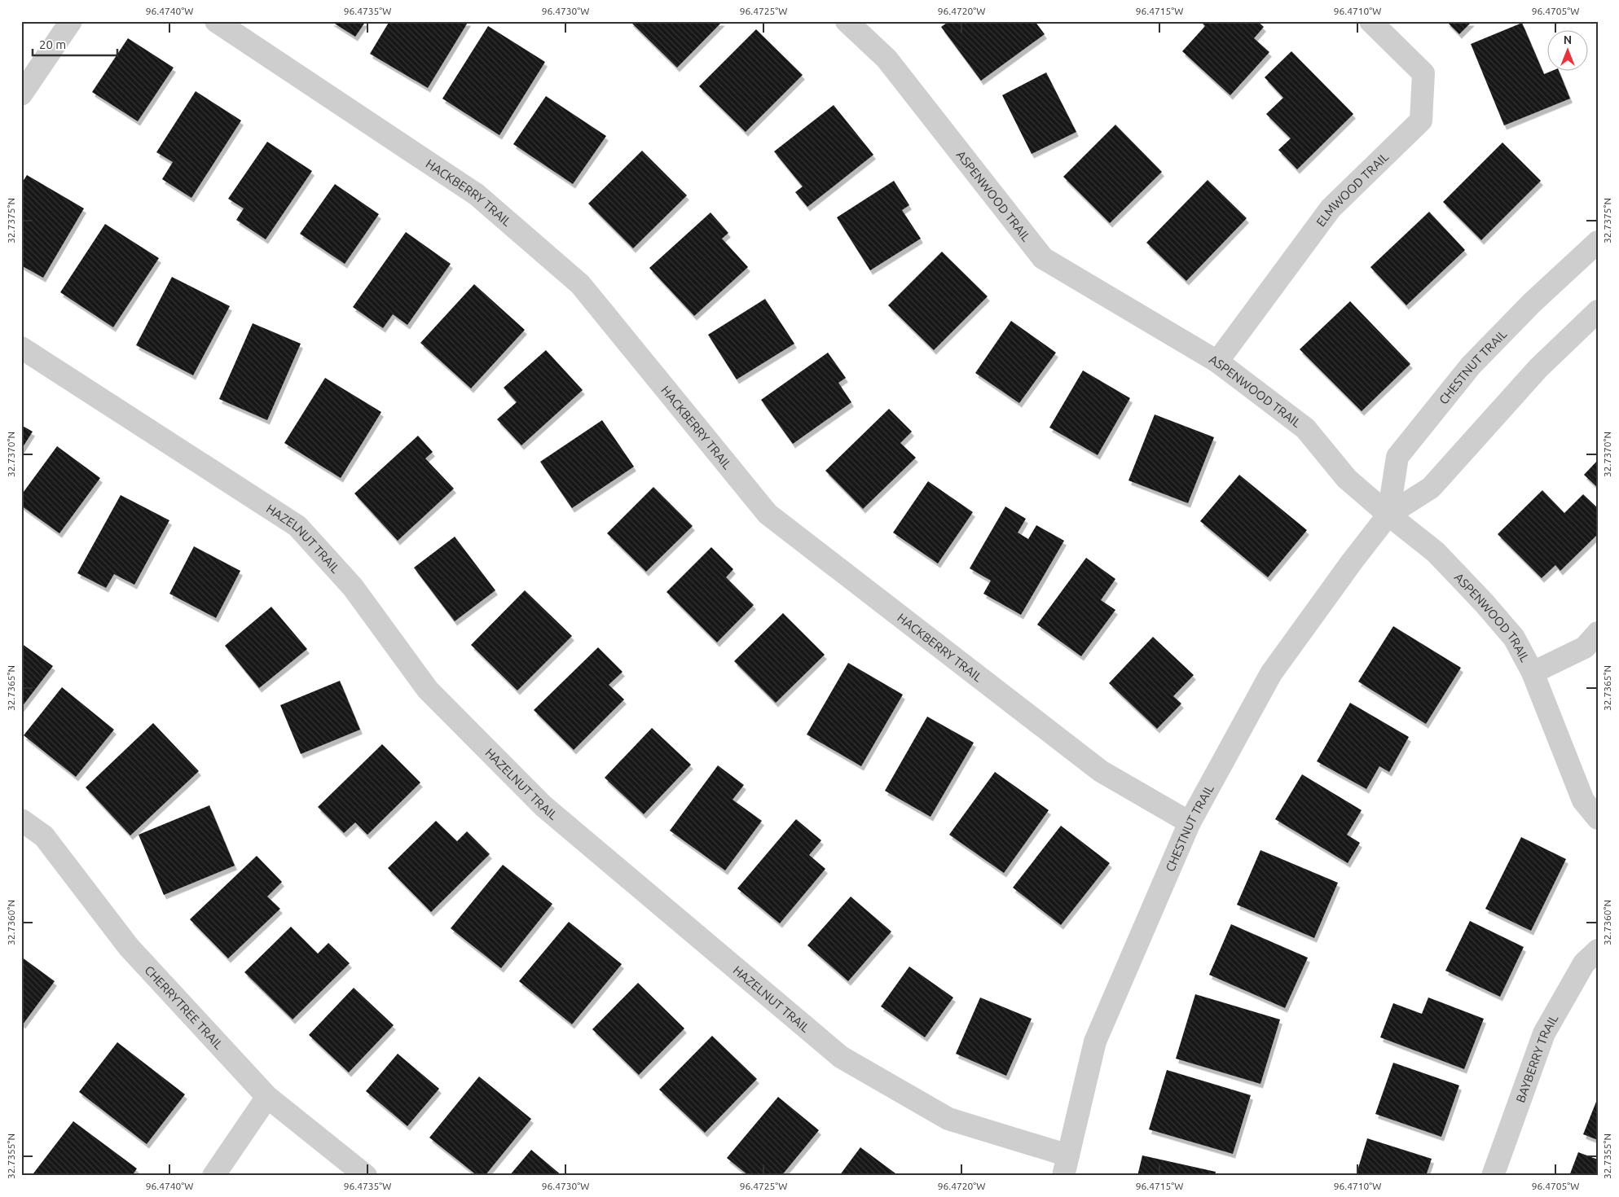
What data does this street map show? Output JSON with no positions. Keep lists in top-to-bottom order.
{
  "streets": {
    "street": [
      "ELMWOOD TRAIL",
      "HACKBERRY TRAIL",
      "ASPENWOOD TRAIL",
      "CHESTNUT TRAIL",
      "HAZELNUT TRAIL",
      "CHERRYTREE TRAIL",
      "BAYBERRY TRAIL"
    ]
  },
  "crossings": [
    ["ELMWOOD TRAIL", "ASPENWOOD TRAIL"],
    ["HACKBERRY TRAIL", "CHESTNUT TRAIL"],
    ["ASPENWOOD TRAIL", "CHESTNUT TRAIL"],
    ["CHESTNUT TRAIL", "HAZELNUT TRAIL"]
  ],
  "scale_bar": "20 m",
  "north": "top",
  "coordinates": [
    "96.4740°W",
    "96.4735°W",
    "96.4730°W",
    "96.4725°W",
    "96.4720°W",
    "96.4715°W",
    "96.4710°W",
    "96.4705°W",
    "32.7375°N",
    "32.7370°N",
    "32.7365°N",
    "32.7360°N",
    "32.7355°N"
  ]
}
